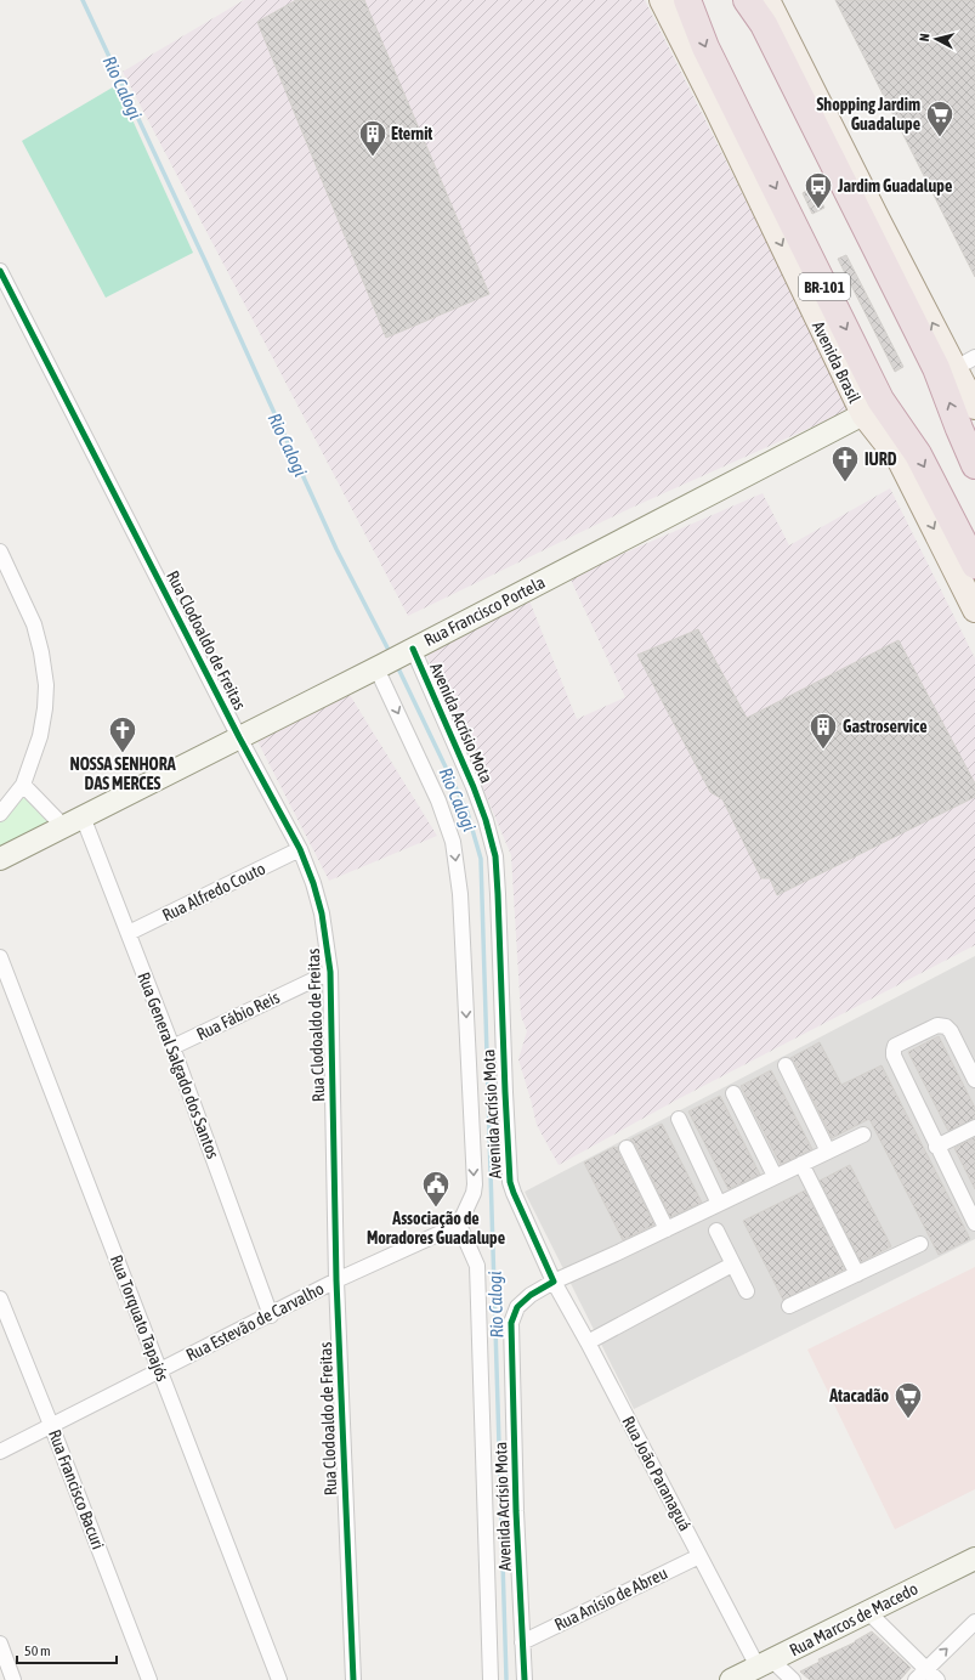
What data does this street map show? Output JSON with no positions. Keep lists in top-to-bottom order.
{
  "streets": {
    "highway": ["BR-101", "Avenida Brasil"],
    "street": [
      "Rua Francisco Portela",
      "Rua Clodoaldo de Freitas",
      "Avenida Acrísio Mota",
      "Rua Alfredo Couto",
      "Rua Fábio Reis",
      "Rua General Salgado dos Santos",
      "Rua Torquato Tapajós",
      "Rua Estevão de Carvalho",
      "Rua João Paranaguá",
      "Rua Francisco Bacuri",
      "Rua Anísio de Abreu",
      "Rua Marcos de Macedo"
    ]
  },
  "crossings": [
    ["Avenida Brasil", "Rua Francisco Portela"],
    ["Rua Francisco Portela", "Rua Clodoaldo de Freitas"],
    ["Rua Francisco Portela", "Avenida Acrísio Mota"],
    ["Rua Francisco Portela", "Rua General Salgado dos Santos"],
    ["Rua Clodoaldo de Freitas", "Rua Alfredo Couto"],
    ["Rua Clodoaldo de Freitas", "Rua Fábio Reis"],
    ["Rua Clodoaldo de Freitas", "Rua Estevão de Carvalho"],
    ["Avenida Acrísio Mota", "Rua Estevão de Carvalho"],
    ["Avenida Acrísio Mota", "Rua João Paranaguá"],
    ["Avenida Acrísio Mota", "Rua Anísio de Abreu"],
    ["Rua Alfredo Couto", "Rua General Salgado dos Santos"],
    ["Rua Fábio Reis", "Rua General Salgado dos Santos"],
    ["Rua General Salgado dos Santos", "Rua Estevão de Carvalho"],
    ["Rua Torquato Tapajós", "Rua Estevão de Carvalho"],
    ["Rua Estevão de Carvalho", "Rua Francisco Bacuri"],
    ["Rua João Paranaguá", "Rua Anísio de Abreu"],
    ["Rua João Paranaguá", "Rua Marcos de Macedo"]
  ],
  "water": ["Rio Calogi"],
  "places": {
    "supermarket": ["Shopping Jardim Guadalupe", "Atacadão"],
    "building": ["Eternit", "Gastroservice"],
    "bus stop": ["Jardim Guadalupe"],
    "church": ["IURD", "NOSSA SENHORA DAS MERCES"],
    "public building": ["Associação de Moradores Guadalupe"]
  },
  "scale_bar": "50 m",
  "north": "left"
}
